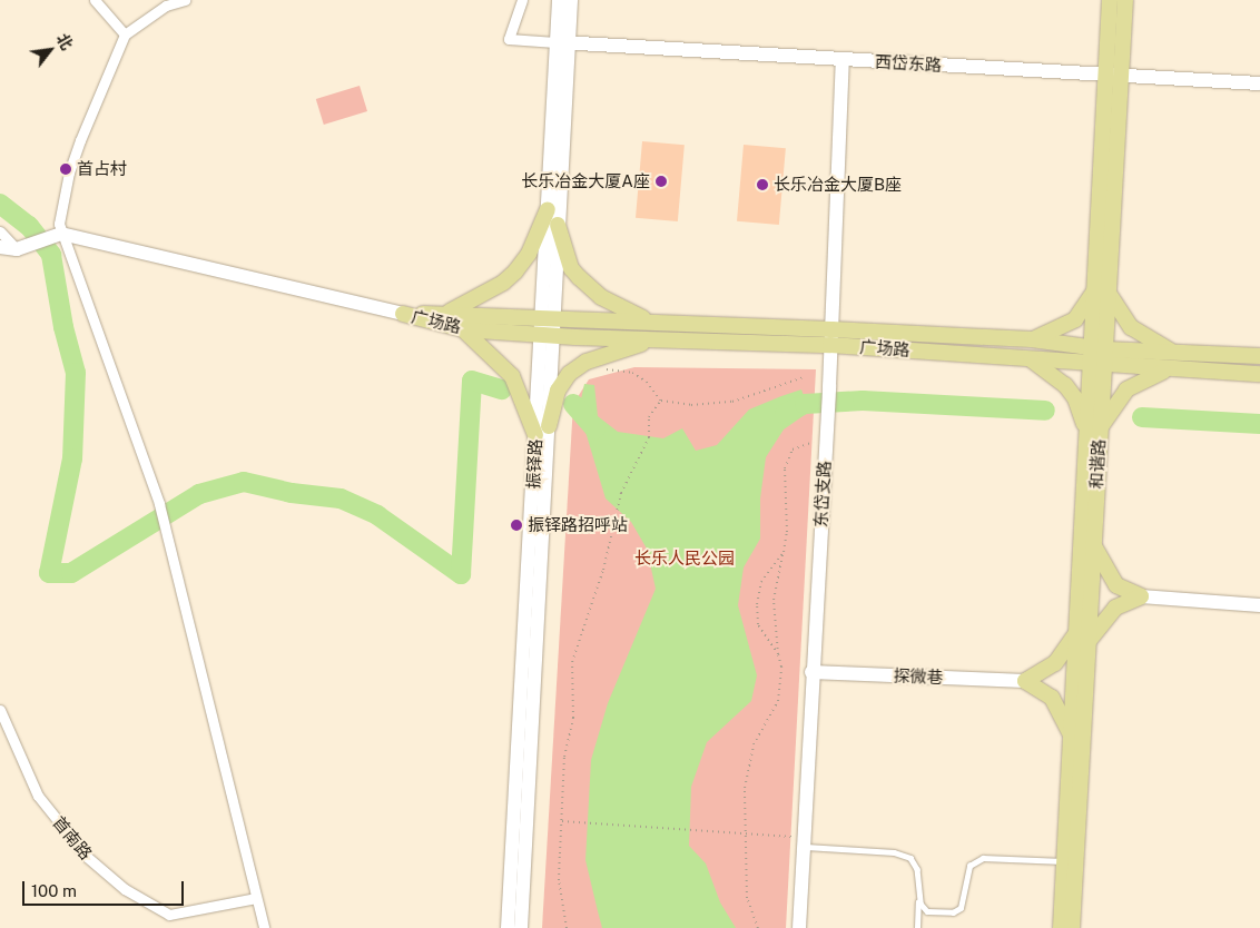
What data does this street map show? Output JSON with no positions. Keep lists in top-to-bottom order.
{
  "streets": {
    "main road": ["广场路", "和谐路"],
    "street": [
      "西岱东路",
      "振铎路",
      "东岱支路",
      "探微巷",
      "首南路"
    ]
  },
  "crossings": [
    ["西岱东路", "振铎路"],
    ["西岱东路", "和谐路"],
    ["西岱东路", "东岱支路"],
    ["广场路", "振铎路"],
    ["广场路", "和谐路"],
    ["广场路", "东岱支路"],
    ["东岱支路", "探微巷"]
  ],
  "parks": ["长乐人民公园"],
  "places": [
    "首占村",
    "长乐冶金大厦A座",
    "长乐冶金大厦B座",
    "振铎路招呼站"
  ],
  "scale_bar": "100 m",
  "north": "top right"
}
